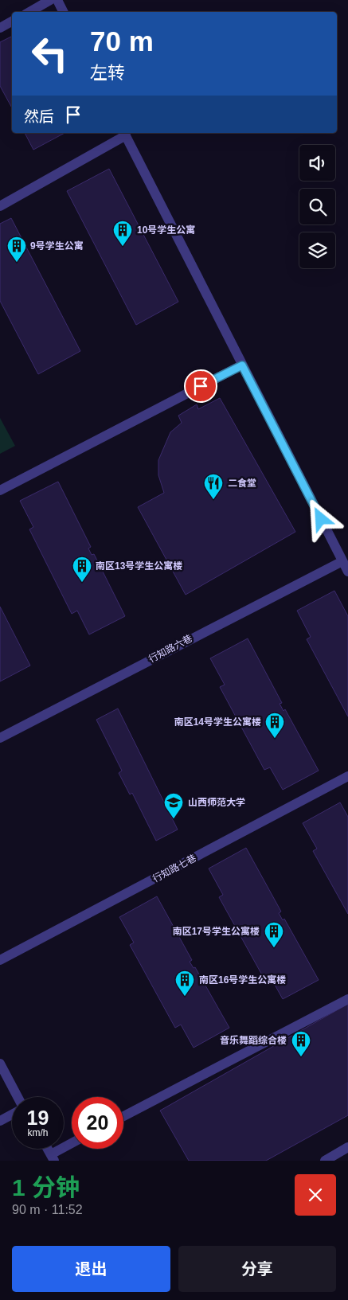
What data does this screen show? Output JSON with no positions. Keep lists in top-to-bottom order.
{
  "streets": {
    "lane": ["行知路六巷", "行知路七巷"]
  },
  "places": {
    "building": [
      "10号学生公寓",
      "9号学生公寓",
      "南区13号学生公寓楼",
      "南区14号学生公寓楼",
      "南区17号学生公寓楼",
      "南区16号学生公寓楼",
      "音乐舞蹈综合楼"
    ],
    "restaurant": ["二食堂"],
    "school or university": ["山西师范大学"]
  },
  "page": {
    "turn": ["70 m", "左转"],
    "then": "然后",
    "speed": "19 km/h",
    "limit": "20",
    "heading": ["1 分钟", "90 m · 11:52"],
    "buttons": ["退出", "分享"]
  }
}
